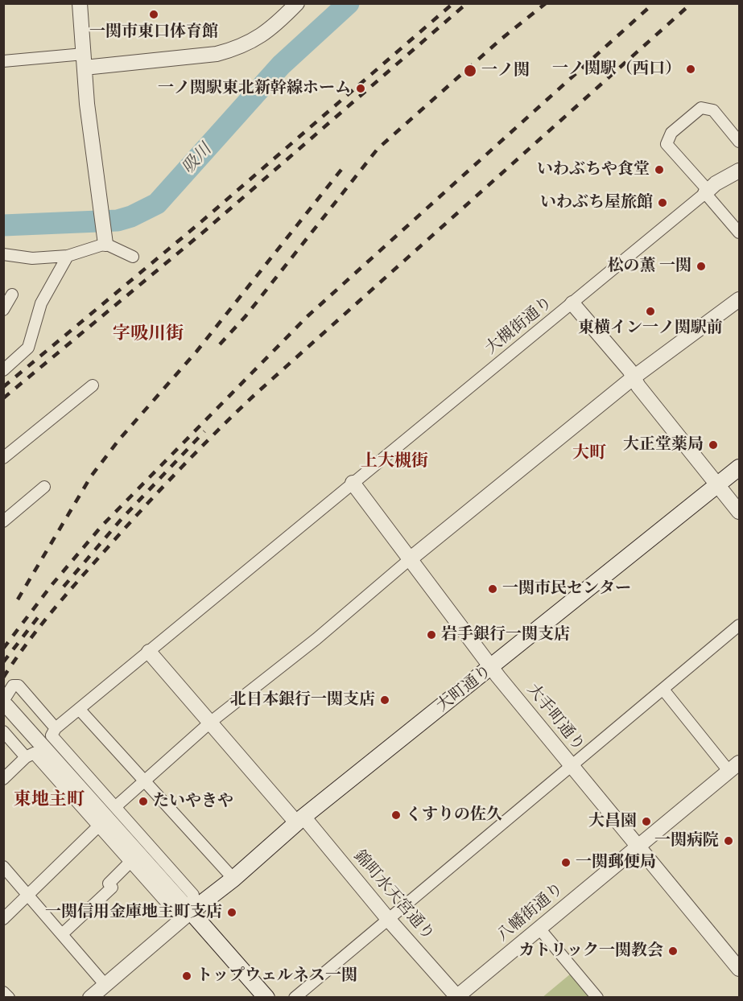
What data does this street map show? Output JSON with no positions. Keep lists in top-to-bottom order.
{
  "streets": {
    "main road": ["大町通り"],
    "street": [
      "大槻街通り",
      "大手町通り",
      "錦町水天宮通り",
      "八幡街通り"
    ]
  },
  "crossings": [
    ["大槻街通り", "大手町通り"],
    ["大槻街通り", "錦町水天宮通り"],
    ["大町通り", "大手町通り"],
    ["大町通り", "錦町水天宮通り"],
    ["大手町通り", "八幡街通り"],
    ["錦町水天宮通り", "八幡街通り"]
  ],
  "districts": [
    "字吸川街",
    "大町",
    "上大槻街",
    "東地主町"
  ],
  "water": ["吸川"],
  "places": [
    "一関市東口体育館",
    "一ノ関駅（西口）",
    "一ノ関",
    "一ノ関駅東北新幹線ホーム",
    "いわぶちや食堂",
    "いわぶち屋旅館",
    "松の薫 一関",
    "東横イン一ノ関駅前",
    "大正堂薬局",
    "一関市民センター",
    "岩手銀行一関支店",
    "北日本銀行一関支店",
    "たいやきや",
    "くすりの佐久",
    "大昌園",
    "一関病院",
    "一関郵便局",
    "一関信用金庫地主町支店",
    "カトリック一関教会",
    "トップウェルネス一関"
  ]
}
